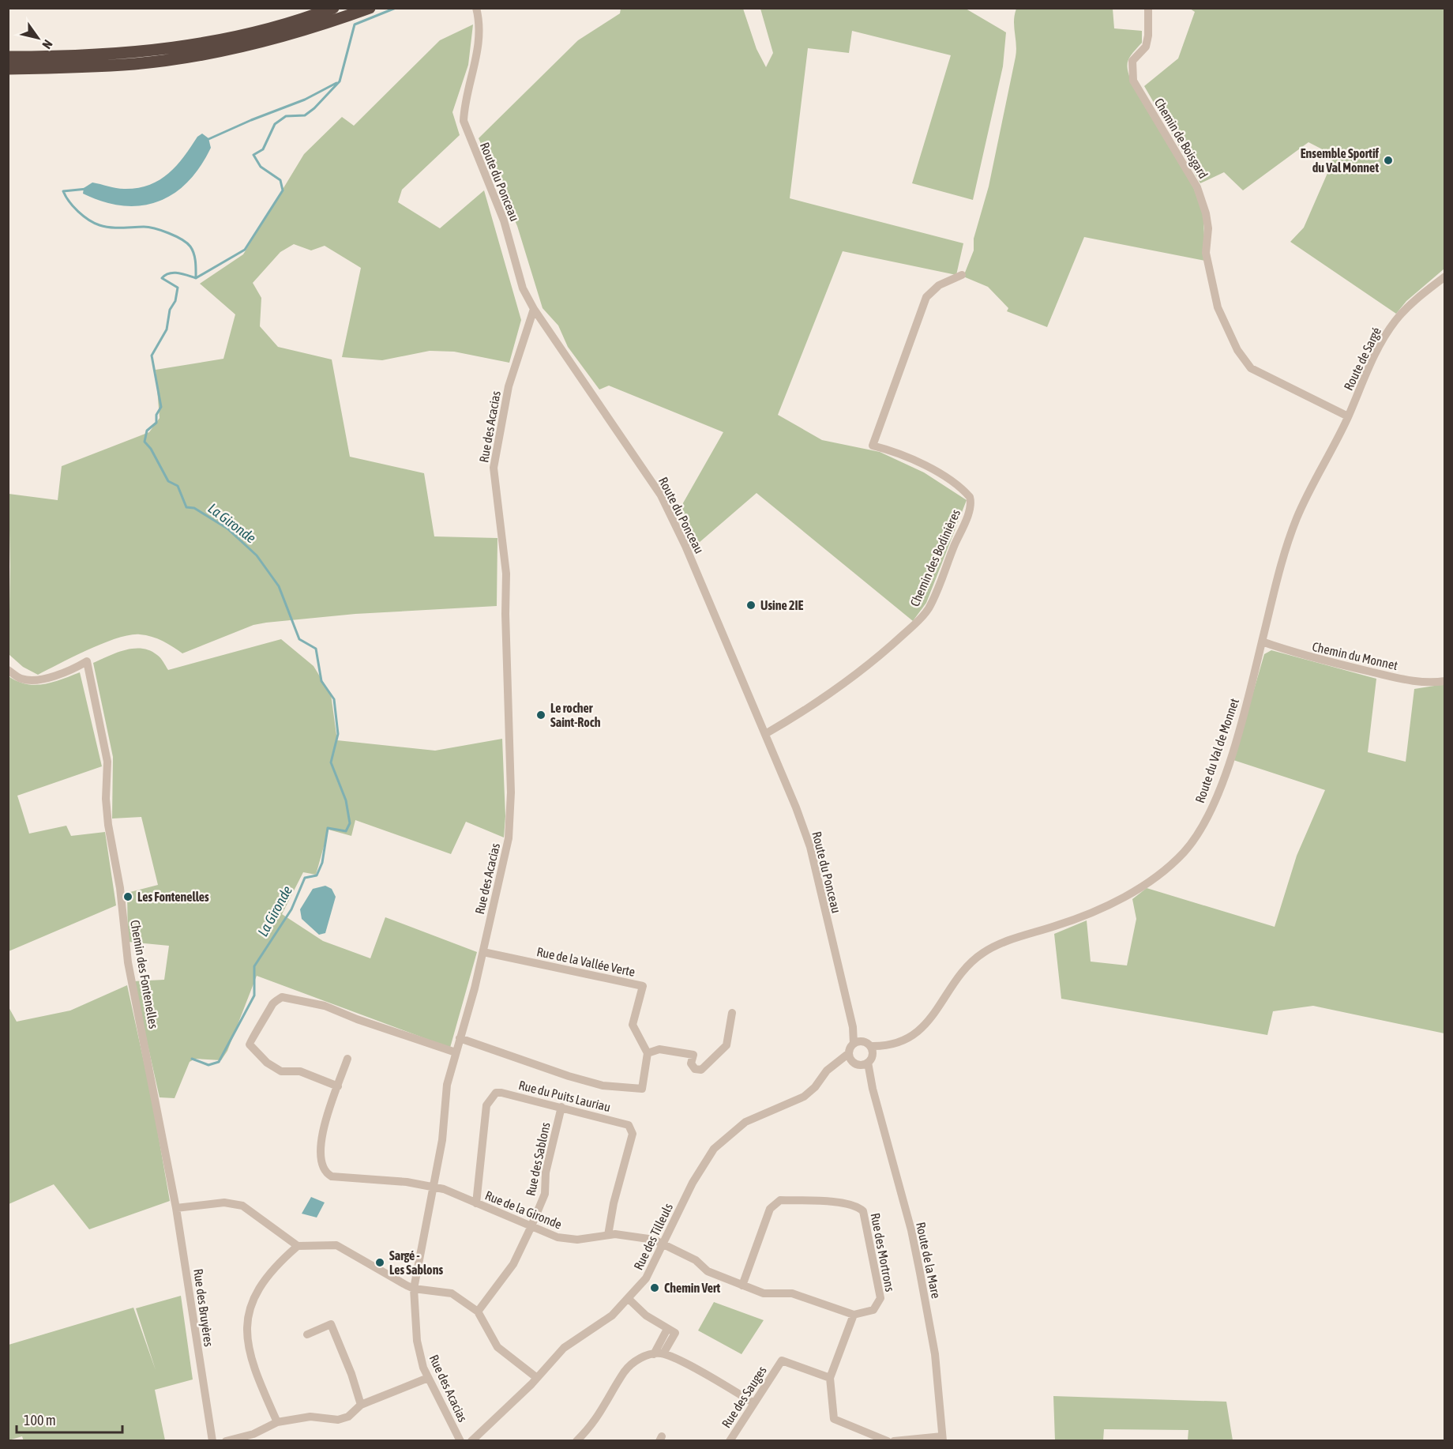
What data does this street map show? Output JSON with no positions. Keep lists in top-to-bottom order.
{
  "streets": {
    "street": [
      "Chemin de Boisgard",
      "Route du Ponceau",
      "Route de Sargé",
      "Rue des Acacias",
      "Chemin des Bodinières",
      "Chemin du Monnet",
      "Route du Val de Monnet",
      "Rue de la Vallée Verte",
      "Chemin des Fontenelles",
      "Rue du Puits Lauriau",
      "Rue des Sablons",
      "Rue de la Gironde",
      "Rue des Tilleuls",
      "Rue des Mortrons",
      "Route de la Mare",
      "Rue des Bruyères",
      "Rue des Sauges"
    ]
  },
  "crossings": [
    ["Chemin de Boisgard", "Route de Sargé"],
    ["Chemin de Boisgard", "Route du Val de Monnet"],
    ["Route du Ponceau", "Rue des Acacias"],
    ["Route du Ponceau", "Chemin des Bodinières"],
    ["Route du Ponceau", "Route du Val de Monnet"],
    ["Route du Ponceau", "Route de la Mare"],
    ["Route de Sargé", "Route du Val de Monnet"],
    ["Rue des Acacias", "Rue de la Vallée Verte"],
    ["Rue des Acacias", "Rue de la Gironde"],
    ["Chemin du Monnet", "Route du Val de Monnet"],
    ["Route du Val de Monnet", "Route de la Mare"],
    ["Chemin des Fontenelles", "Rue des Bruyères"],
    ["Rue du Puits Lauriau", "Rue des Sablons"],
    ["Rue du Puits Lauriau", "Rue de la Gironde"],
    ["Rue des Sablons", "Rue de la Gironde"],
    ["Rue de la Gironde", "Rue des Tilleuls"]
  ],
  "water": ["La Gironde"],
  "places": [
    "Ensemble Sportif du Val Monnet",
    "Usine 2IE",
    "Le rocher Saint-Roch",
    "Les Fontenelles",
    "Sargé - Les Sablons",
    "Chemin Vert"
  ],
  "scale_bar": "100 m",
  "north": "bottom right"
}
